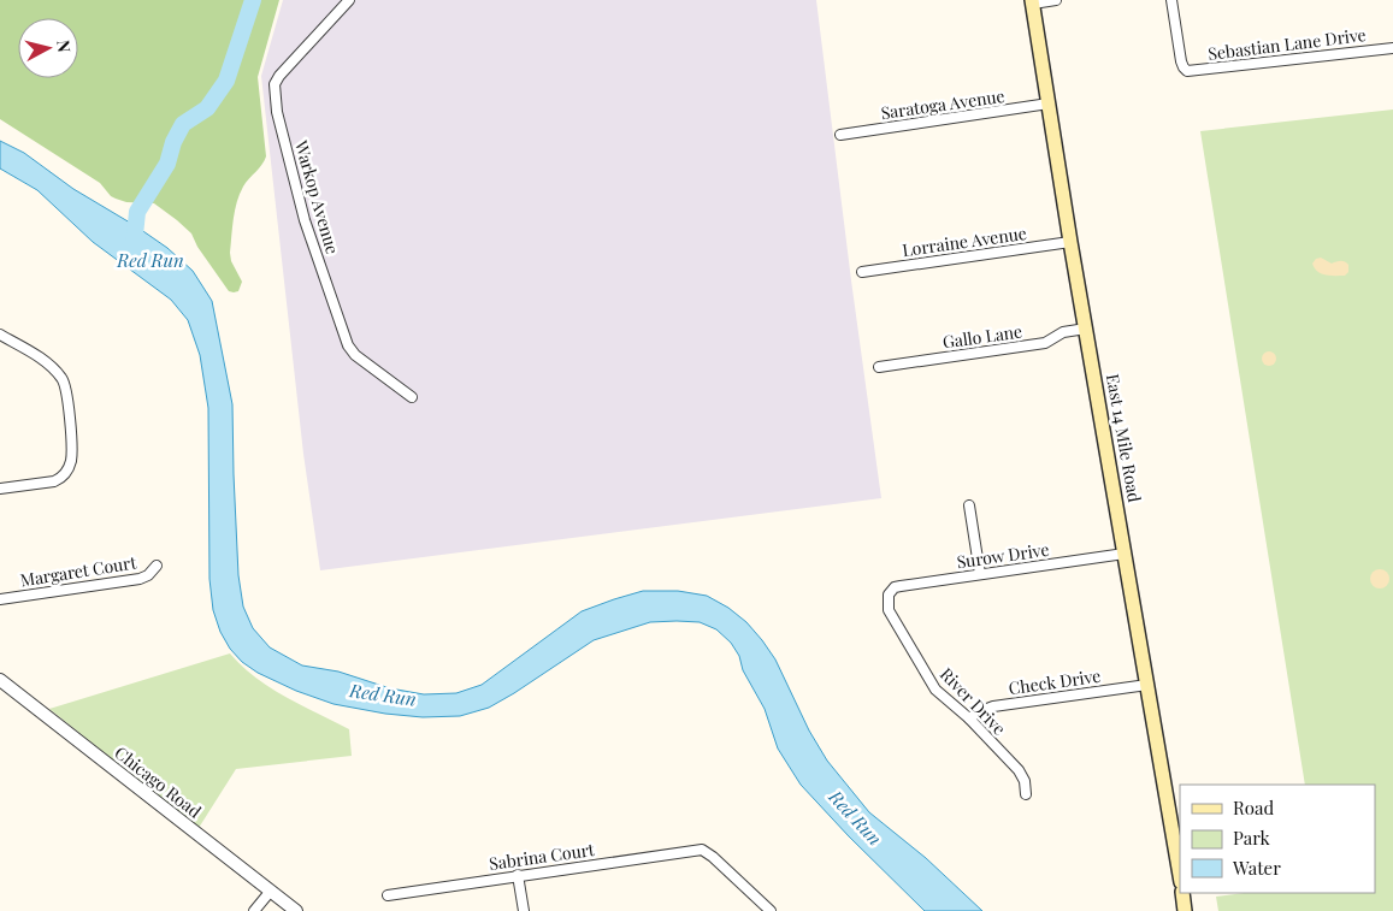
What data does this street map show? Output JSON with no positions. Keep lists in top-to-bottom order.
{
  "streets": {
    "main road": ["East 14 Mile Road"],
    "street": [
      "Sebastian Lane Drive",
      "Saratoga Avenue",
      "Warkop Avenue",
      "Lorraine Avenue",
      "Gallo Lane",
      "Surow Drive",
      "Margaret Court",
      "Check Drive",
      "River Drive",
      "Chicago Road",
      "Sabrina Court"
    ]
  },
  "crossings": [
    ["Saratoga Avenue", "East 14 Mile Road"],
    ["Lorraine Avenue", "East 14 Mile Road"],
    ["Gallo Lane", "East 14 Mile Road"],
    ["East 14 Mile Road", "Surow Drive"],
    ["East 14 Mile Road", "Check Drive"],
    ["Surow Drive", "River Drive"],
    ["Check Drive", "River Drive"]
  ],
  "water": ["Red Run"],
  "legend": ["Road", "Park", "Water"],
  "north": "right"
}
